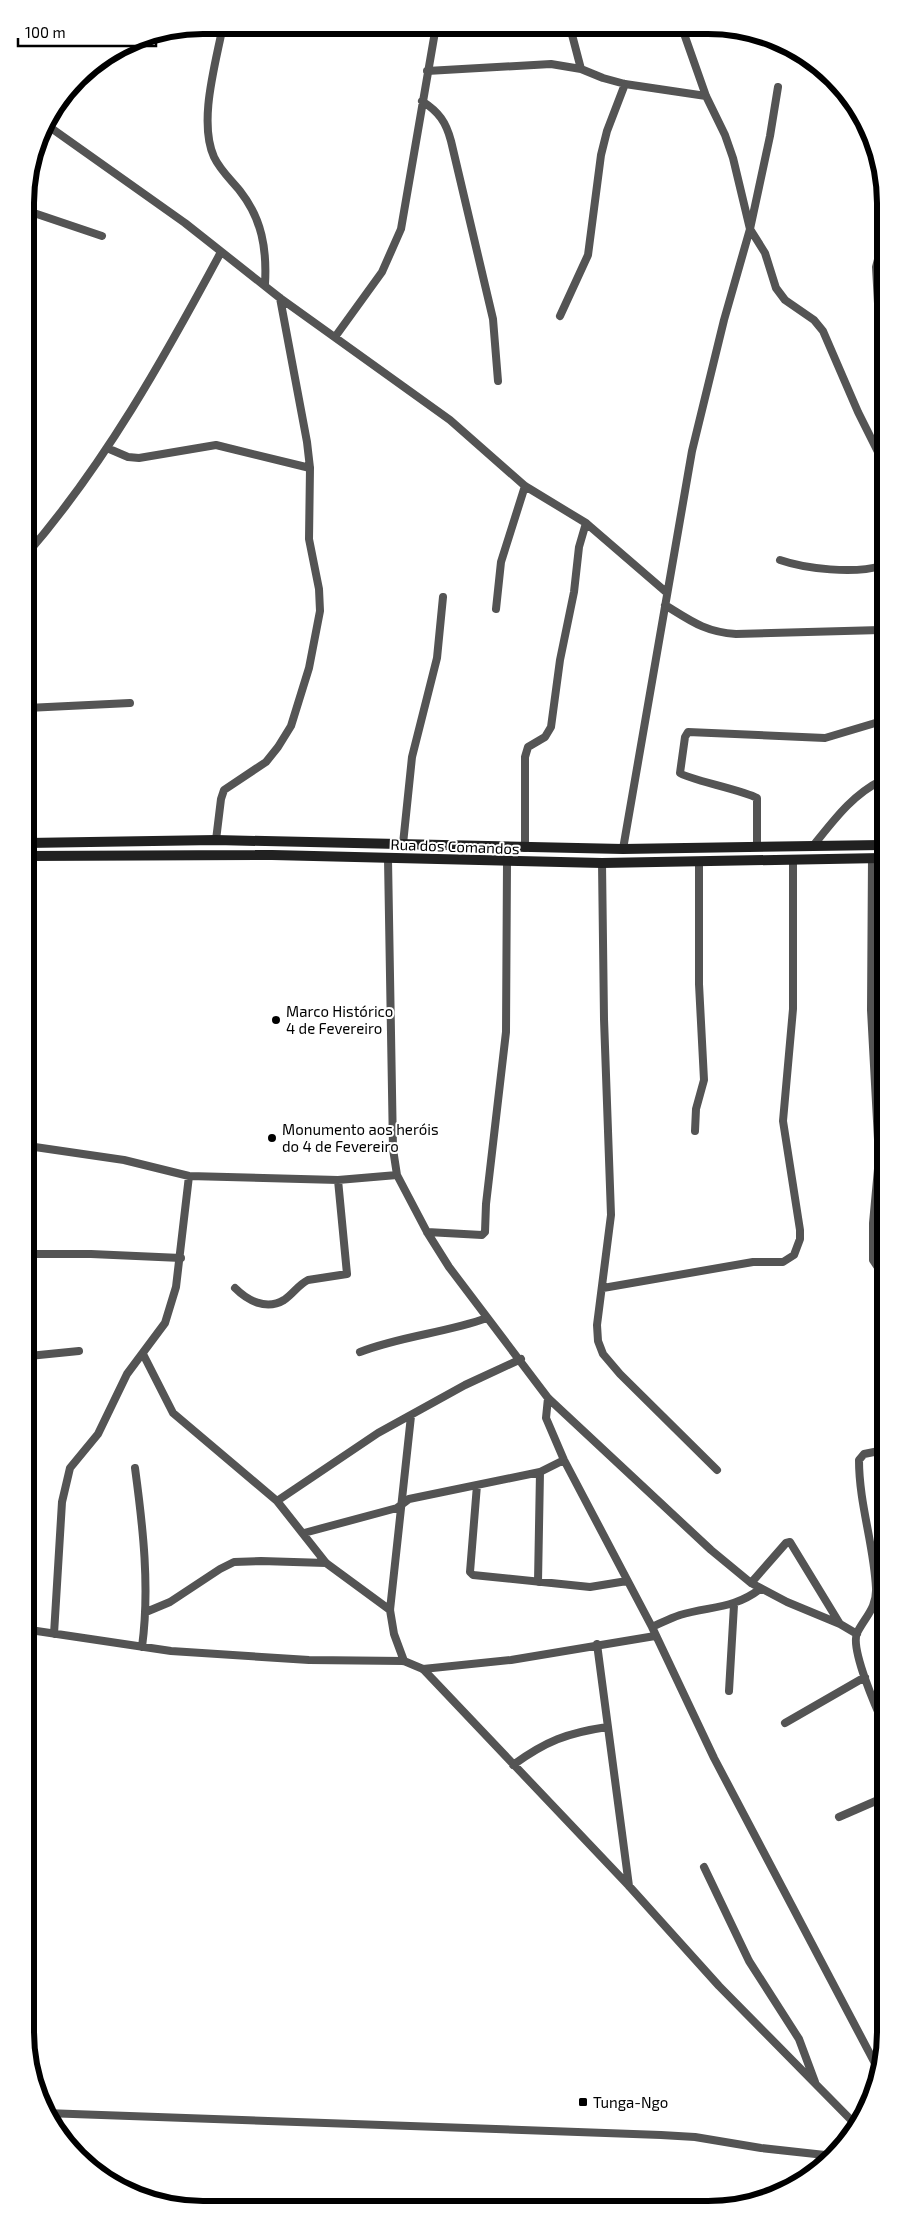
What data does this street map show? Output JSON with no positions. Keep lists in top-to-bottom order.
{
  "streets": {
    "main road": ["Rua dos Comandos"]
  },
  "places": {
    "other": ["Marco Histórico 4 de Fevereiro", "Monumento aos heróis do 4 de Fevereiro"],
    "transit": ["Tunga-Ngo"]
  },
  "scale_bar": "100 m"
}
